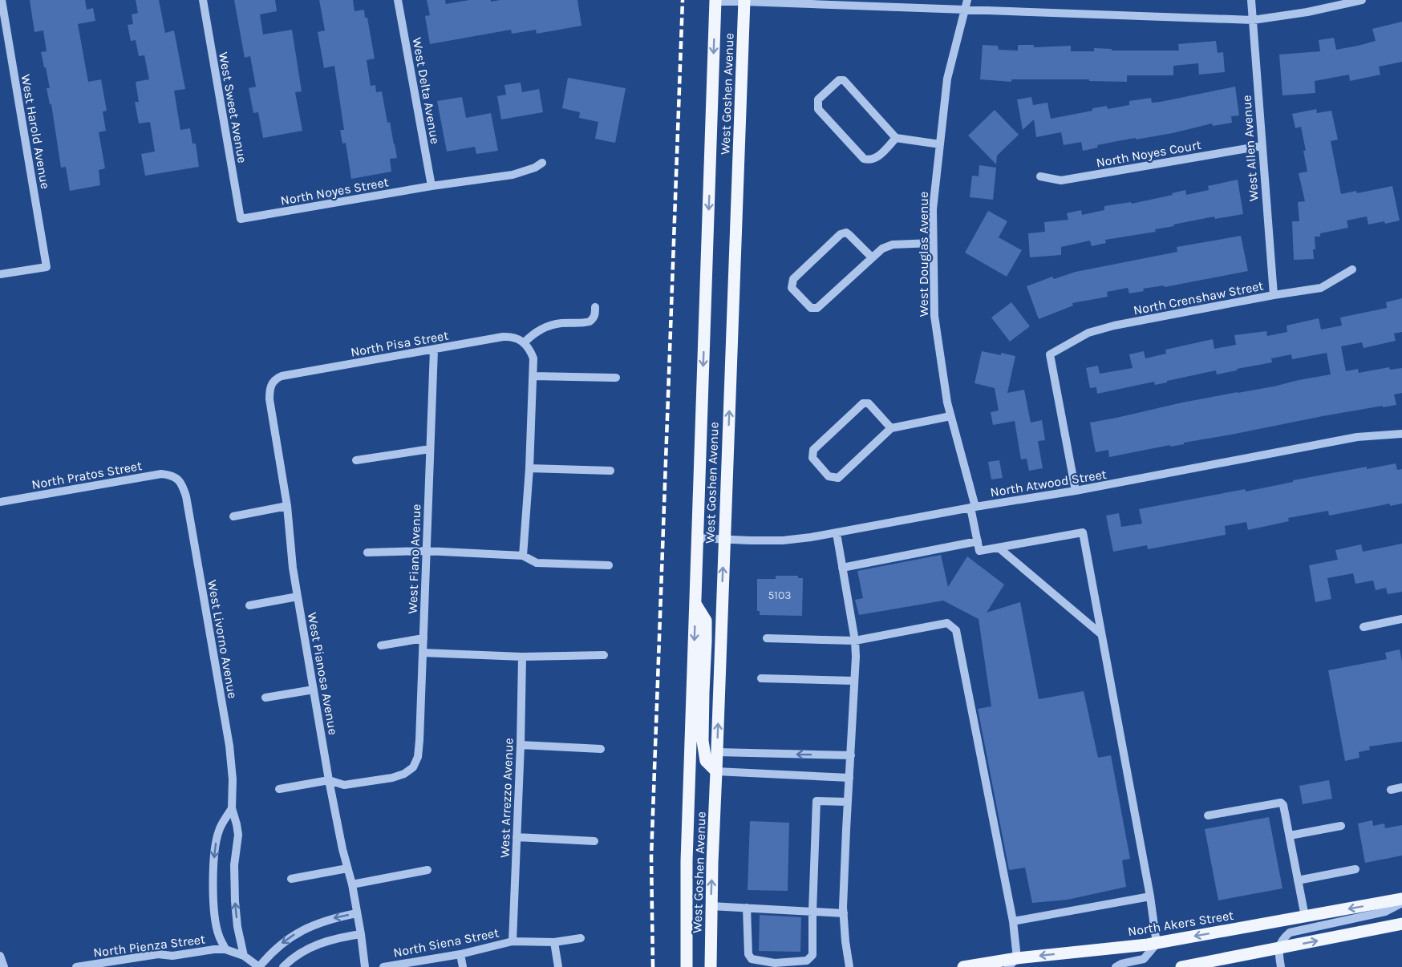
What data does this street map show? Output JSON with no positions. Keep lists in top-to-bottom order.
{
  "streets": {
    "main road": ["West Goshen Avenue", "North Akers Street"],
    "street": [
      "West Delta Avenue",
      "West Sweet Avenue",
      "West Harold Avenue",
      "West Allen Avenue",
      "North Noyes Court",
      "North Noyes Street",
      "West Douglas Avenue",
      "North Crenshaw Street",
      "North Pisa Street",
      "North Pratos Street",
      "North Atwood Street",
      "West Fiano Avenue",
      "West Livorno Avenue",
      "West Pianosa Avenue",
      "West Arrezzo Avenue",
      "North Siena Street",
      "North Pienza Street"
    ]
  },
  "crossings": [
    ["West Delta Avenue", "North Noyes Street"],
    ["West Goshen Avenue", "North Atwood Street"],
    ["West Sweet Avenue", "North Noyes Street"],
    ["West Allen Avenue", "North Noyes Court"],
    ["West Allen Avenue", "North Crenshaw Street"],
    ["West Douglas Avenue", "North Atwood Street"],
    ["North Crenshaw Street", "North Atwood Street"],
    ["North Pisa Street", "West Fiano Avenue"],
    ["North Pisa Street", "West Pianosa Avenue"],
    ["North Pratos Street", "West Livorno Avenue"],
    ["West Fiano Avenue", "West Pianosa Avenue"],
    ["West Livorno Avenue", "North Pienza Street"],
    ["West Arrezzo Avenue", "North Siena Street"]
  ],
  "house_numbers": ["5103"]
}
